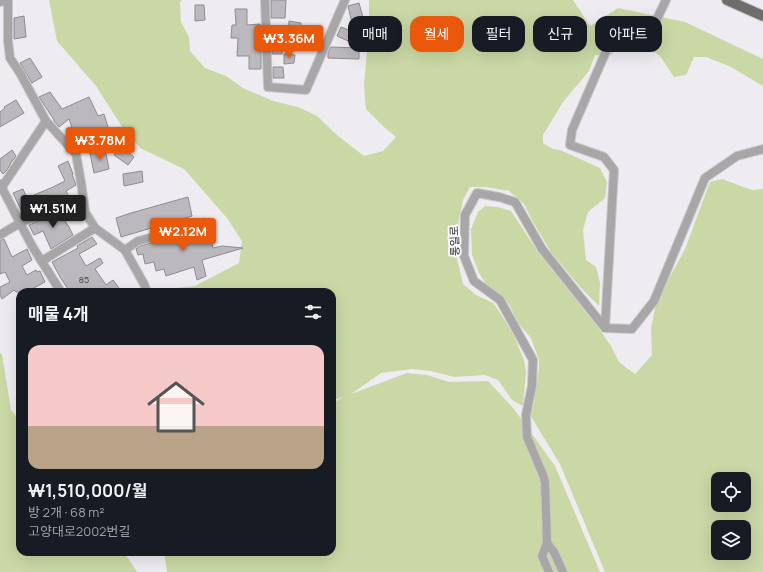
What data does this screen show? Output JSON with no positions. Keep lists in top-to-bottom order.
{
  "streets": {
    "street": ["통일로"]
  },
  "house_numbers": ["85"],
  "page": {
    "chip": [
      "매매",
      "월세",
      "필터",
      "신규",
      "아파트"
    ],
    "price": [
      "₩3.36M",
      "₩3.78M",
      "₩1.51M",
      "₩2.12M"
    ],
    "heading": "매물 4개",
    "list": [
      {
        "name": "₩1,510,000/월",
        "note": "방 2개 · 68 m² · 고양대로2002번길"
      }
    ]
  }
}
